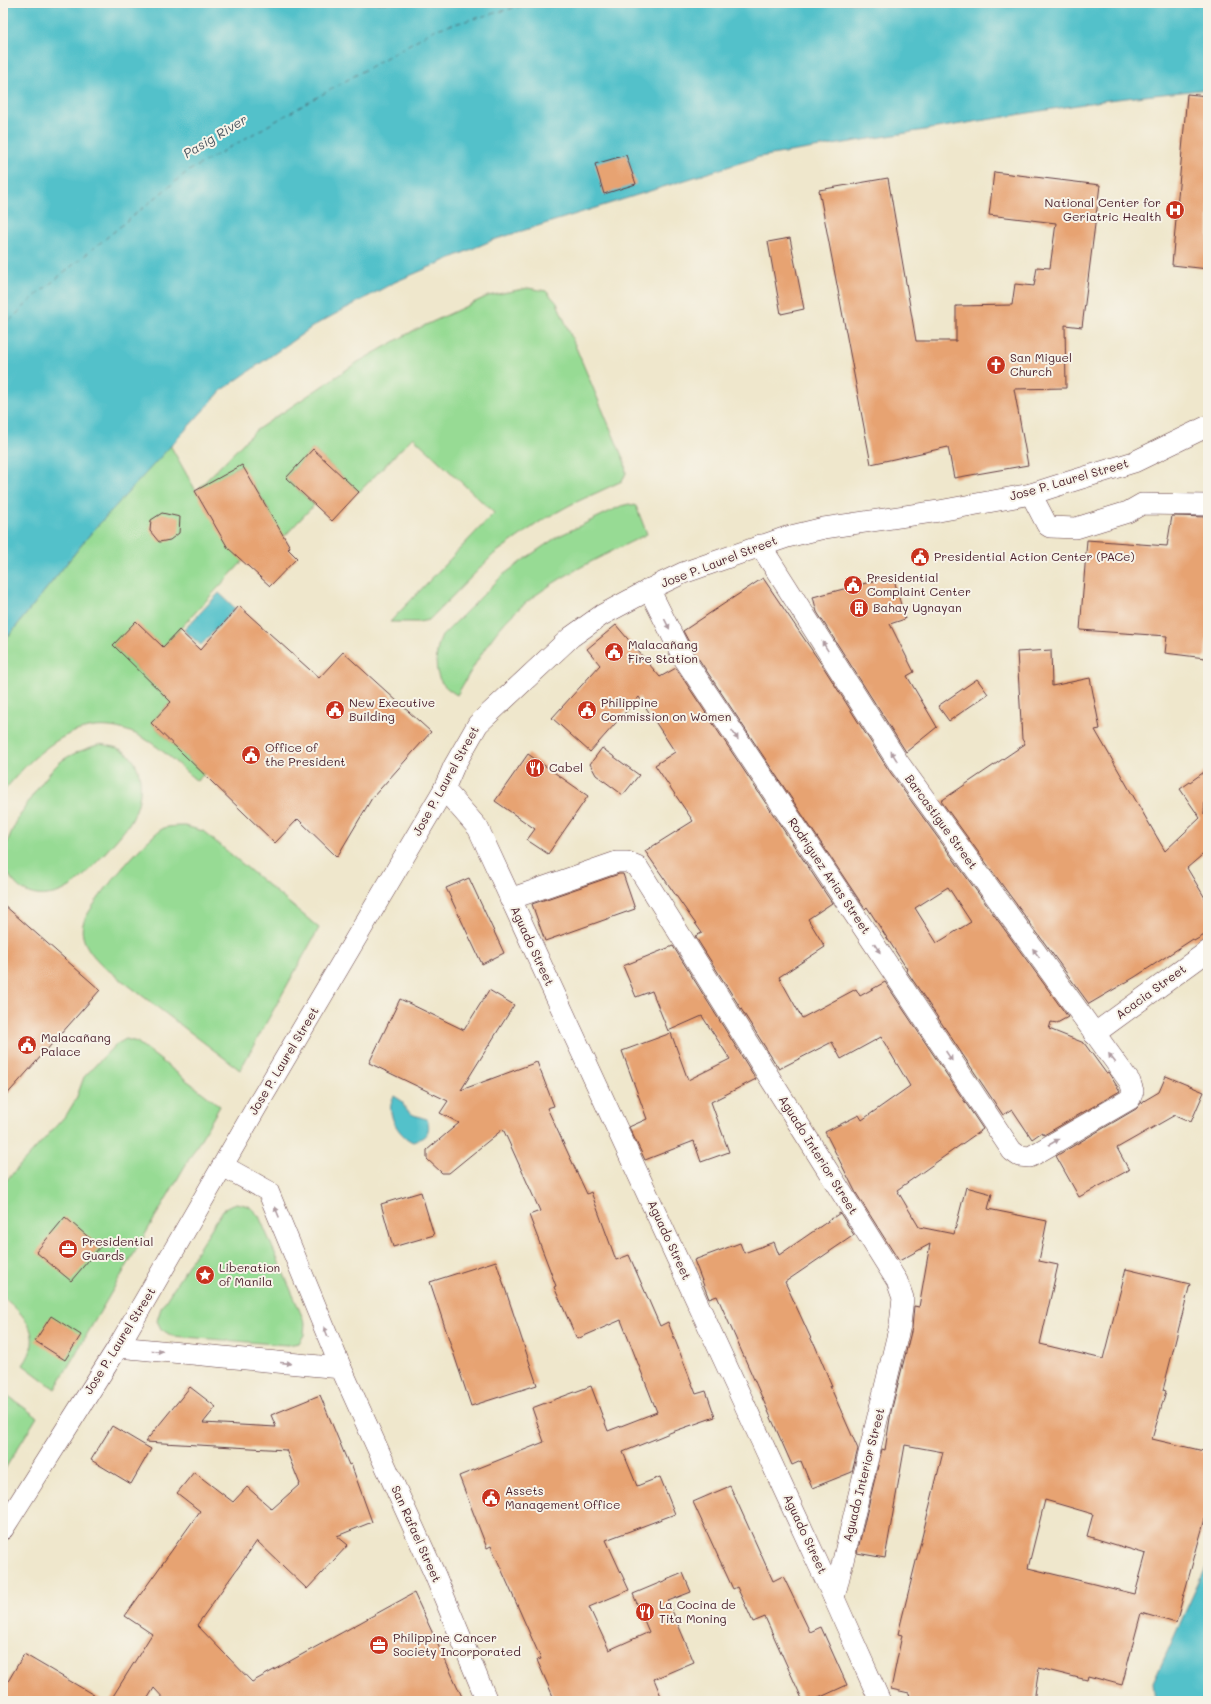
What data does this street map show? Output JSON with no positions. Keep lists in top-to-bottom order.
{
  "streets": {
    "street": [
      "Jose P. Laurel Street",
      "Barcastigue Street",
      "Rodriguez Arias Street",
      "Aguado Street",
      "Acacia Street",
      "Aguado Interior Street",
      "San Rafael Street"
    ]
  },
  "crossings": [
    ["Jose P. Laurel Street", "Barcastigue Street"],
    ["Jose P. Laurel Street", "Rodriguez Arias Street"],
    ["Jose P. Laurel Street", "Aguado Street"],
    ["Jose P. Laurel Street", "San Rafael Street"],
    ["Barcastigue Street", "Rodriguez Arias Street"],
    ["Barcastigue Street", "Acacia Street"],
    ["Aguado Street", "Aguado Interior Street"]
  ],
  "one_way": ["Barcastigue Street", "Rodriguez Arias Street", "San Rafael Street"],
  "water": ["Pasig River"],
  "places": {
    "hospital": ["National Center for Geriatric Health"],
    "church": ["San Miguel Church"],
    "public building": [
      "Presidential Action Center (PACe)",
      "Presidential Complaint Center",
      "Malacañang Fire Station",
      "New Executive Building",
      "Philippine Commission on Women",
      "Office of the President",
      "Malacañang Palace",
      "Assets Management Office"
    ],
    "building": ["Bahay Ugnayan"],
    "restaurant": ["Cabel", "La Cocina de Tita Moning"],
    "office": ["Presidential Guards", "Philippine Cancer Society Incorporated"],
    "place": ["Liberation of Manila"]
  }
}
